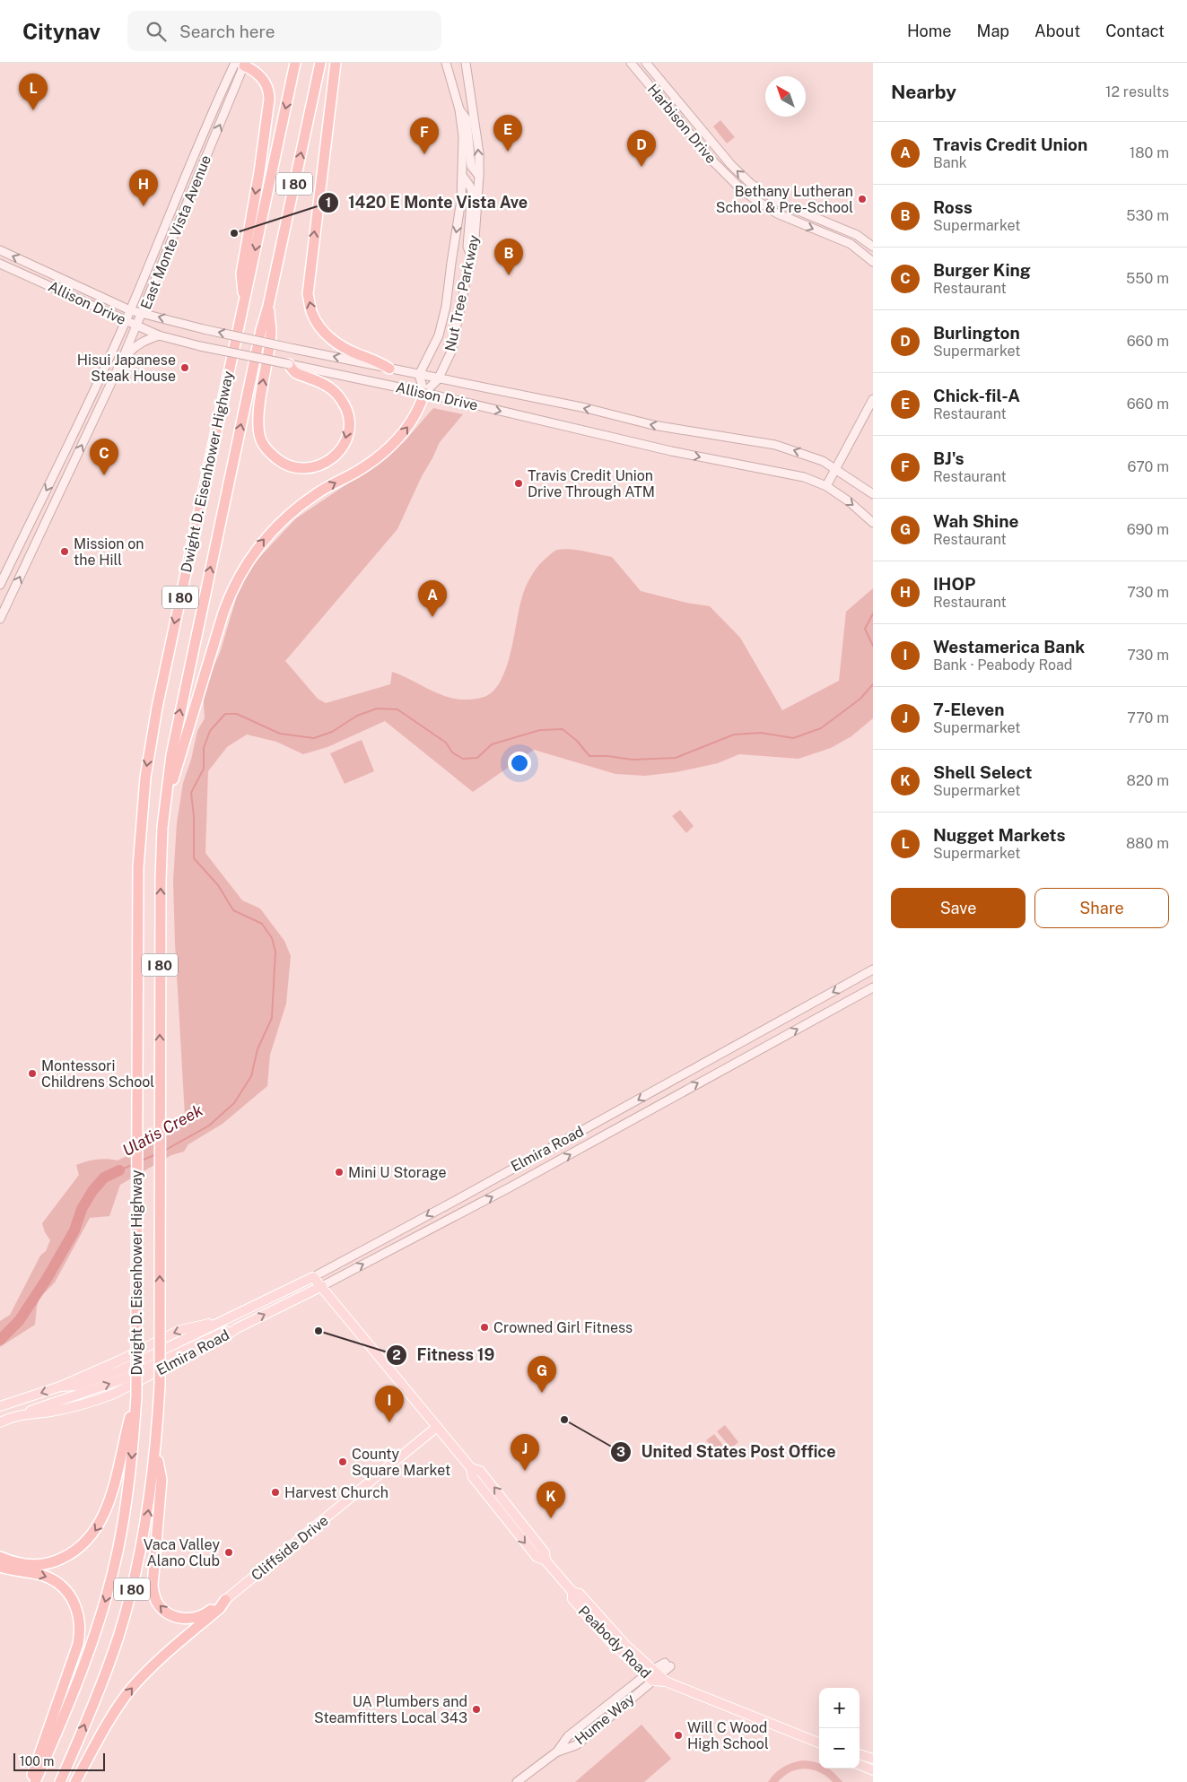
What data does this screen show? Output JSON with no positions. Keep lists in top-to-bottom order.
{
  "streets": {
    "highway": ["I 80", "Dwight D. Eisenhower Highway"],
    "main road": [
      "Harbison Drive",
      "East Monte Vista Avenue",
      "Nut Tree Parkway",
      "Allison Drive",
      "Elmira Road",
      "Cliffside Drive",
      "Peabody Road",
      "Hume Way"
    ]
  },
  "crossings": [
    ["East Monte Vista Avenue", "Allison Drive"],
    ["Nut Tree Parkway", "Allison Drive"],
    ["Elmira Road", "Peabody Road"],
    ["Cliffside Drive", "Peabody Road"],
    ["Peabody Road", "Hume Way"]
  ],
  "water": ["Ulatis Creek"],
  "places": [
    "Bethany Lutheran School & Pre-School",
    "1420 E Monte Vista Ave",
    "Hisui Japanese Steak House",
    "Travis Credit Union Drive Through ATM",
    "Mission on the Hill",
    "Montessori Childrens School",
    "Mini U Storage",
    "Crowned Girl Fitness",
    "Fitness 19",
    "United States Post Office",
    "County Square Market",
    "Harvest Church",
    "Vaca Valley Alano Club",
    "UA Plumbers and Steamfitters Local 343",
    "Will C Wood High School"
  ],
  "scale_bar": "100 m",
  "north": "top left",
  "page": {
    "header": "Citynav",
    "search": "Search here",
    "nav": [
      "Home",
      "Map",
      "About",
      "Contact"
    ],
    "heading": ["Nearby", "12 results"],
    "pins": [
      "L",
      "E",
      "F",
      "D",
      "H",
      "B",
      "C",
      "A",
      "G",
      "I",
      "J",
      "K"
    ],
    "list": [
      {
        "mark": "A",
        "name": "Travis Credit Union",
        "note": "Bank",
        "value": "180 m"
      },
      {
        "mark": "B",
        "name": "Ross",
        "note": "Supermarket",
        "value": "530 m"
      },
      {
        "mark": "C",
        "name": "Burger King",
        "note": "Restaurant",
        "value": "550 m"
      },
      {
        "mark": "D",
        "name": "Burlington",
        "note": "Supermarket",
        "value": "660 m"
      },
      {
        "mark": "E",
        "name": "Chick-fil-A",
        "note": "Restaurant",
        "value": "660 m"
      },
      {
        "mark": "F",
        "name": "BJ's",
        "note": "Restaurant",
        "value": "670 m"
      },
      {
        "mark": "G",
        "name": "Wah Shine",
        "note": "Restaurant",
        "value": "690 m"
      },
      {
        "mark": "H",
        "name": "IHOP",
        "note": "Restaurant",
        "value": "730 m"
      },
      {
        "mark": "I",
        "name": "Westamerica Bank",
        "note": "Bank · Peabody Road",
        "value": "730 m"
      },
      {
        "mark": "J",
        "name": "7-Eleven",
        "note": "Supermarket",
        "value": "770 m"
      },
      {
        "mark": "K",
        "name": "Shell Select",
        "note": "Supermarket",
        "value": "820 m"
      },
      {
        "mark": "L",
        "name": "Nugget Markets",
        "note": "Supermarket",
        "value": "880 m"
      }
    ],
    "buttons": ["Save", "Share"],
    "map_buttons": ["+", "−"],
    "scale": "100 m"
  }
}
